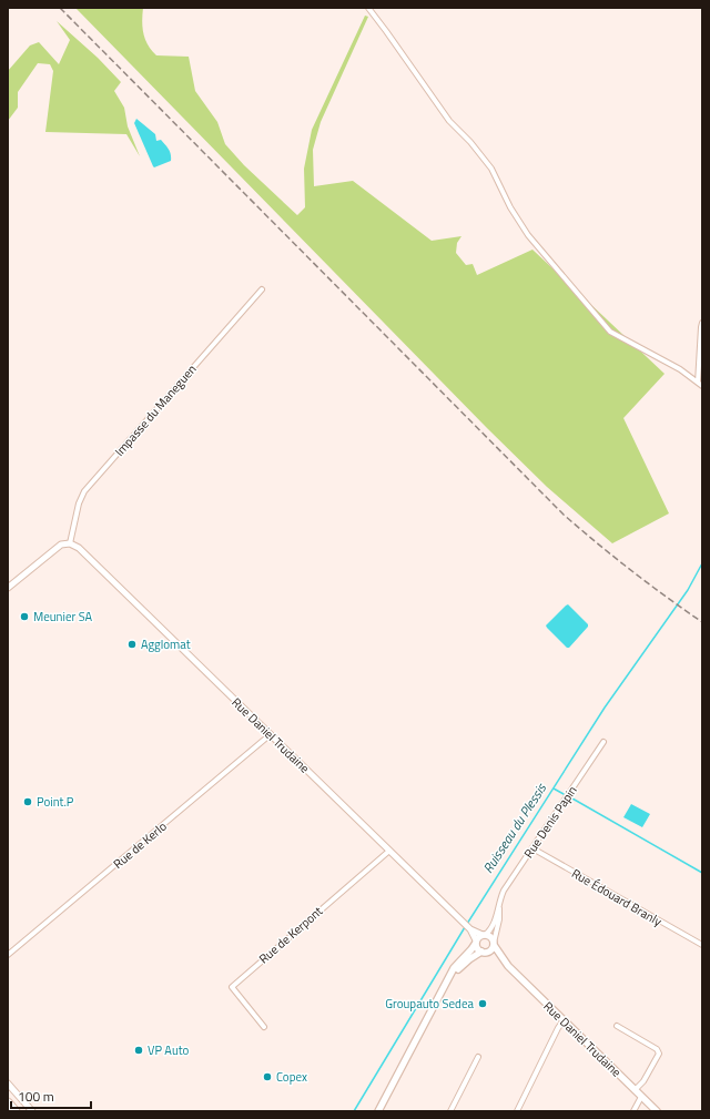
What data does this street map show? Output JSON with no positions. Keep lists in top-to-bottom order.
{
  "streets": {
    "main road": ["Rue Daniel Trudaine"],
    "street": [
      "Impasse du Maneguen",
      "Rue Denis Papin",
      "Rue de Kerlo",
      "Rue Édouard Branly",
      "Rue de Kerpont"
    ]
  },
  "crossings": [
    ["Impasse du Maneguen", "Rue Daniel Trudaine"],
    ["Rue Daniel Trudaine", "Rue Denis Papin"],
    ["Rue Daniel Trudaine", "Rue de Kerlo"],
    ["Rue Daniel Trudaine", "Rue de Kerpont"],
    ["Rue Denis Papin", "Rue Édouard Branly"]
  ],
  "water": ["Ruisseau du Plessis"],
  "places": [
    "Meunier SA",
    "Agglomat",
    "Point.P",
    "Groupauto Sedea",
    "VP Auto",
    "Copex"
  ],
  "scale_bar": "100 m"
}
